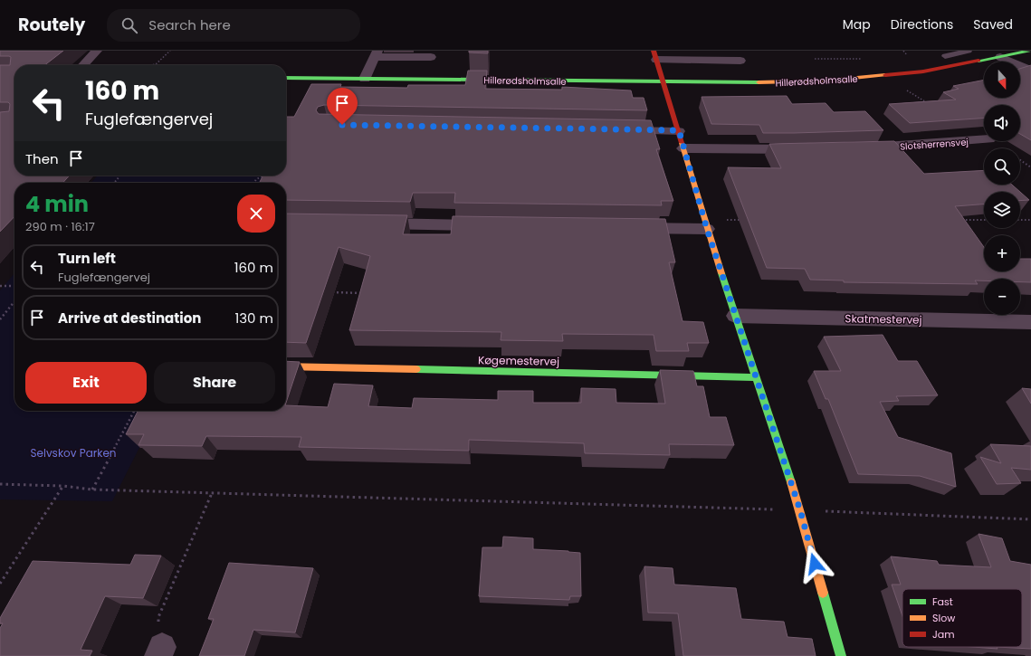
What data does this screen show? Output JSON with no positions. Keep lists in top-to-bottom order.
{
  "streets": {
    "street": [
      "Hillerødsholmsalle",
      "Slotsherrensvej",
      "Skatmestervej",
      "Køgemestervej"
    ]
  },
  "parks": ["Selvskov Parken"],
  "legend": ["Fast", "Slow", "Jam"],
  "north": "bottom",
  "page": {
    "header": "Routely",
    "search": "Search here",
    "nav": ["Map", "Directions", "Saved"],
    "map_buttons": ["+", "−"],
    "turn": ["160 m", "Fuglefængervej"],
    "then": "Then",
    "heading": ["4 min", "290 m · 16:17"],
    "list": [
      {
        "name": "Turn left",
        "note": "Fuglefængervej",
        "value": "160 m"
      },
      {
        "name": "Arrive at destination",
        "value": "130 m"
      }
    ],
    "buttons": ["Exit", "Share"]
  }
}
